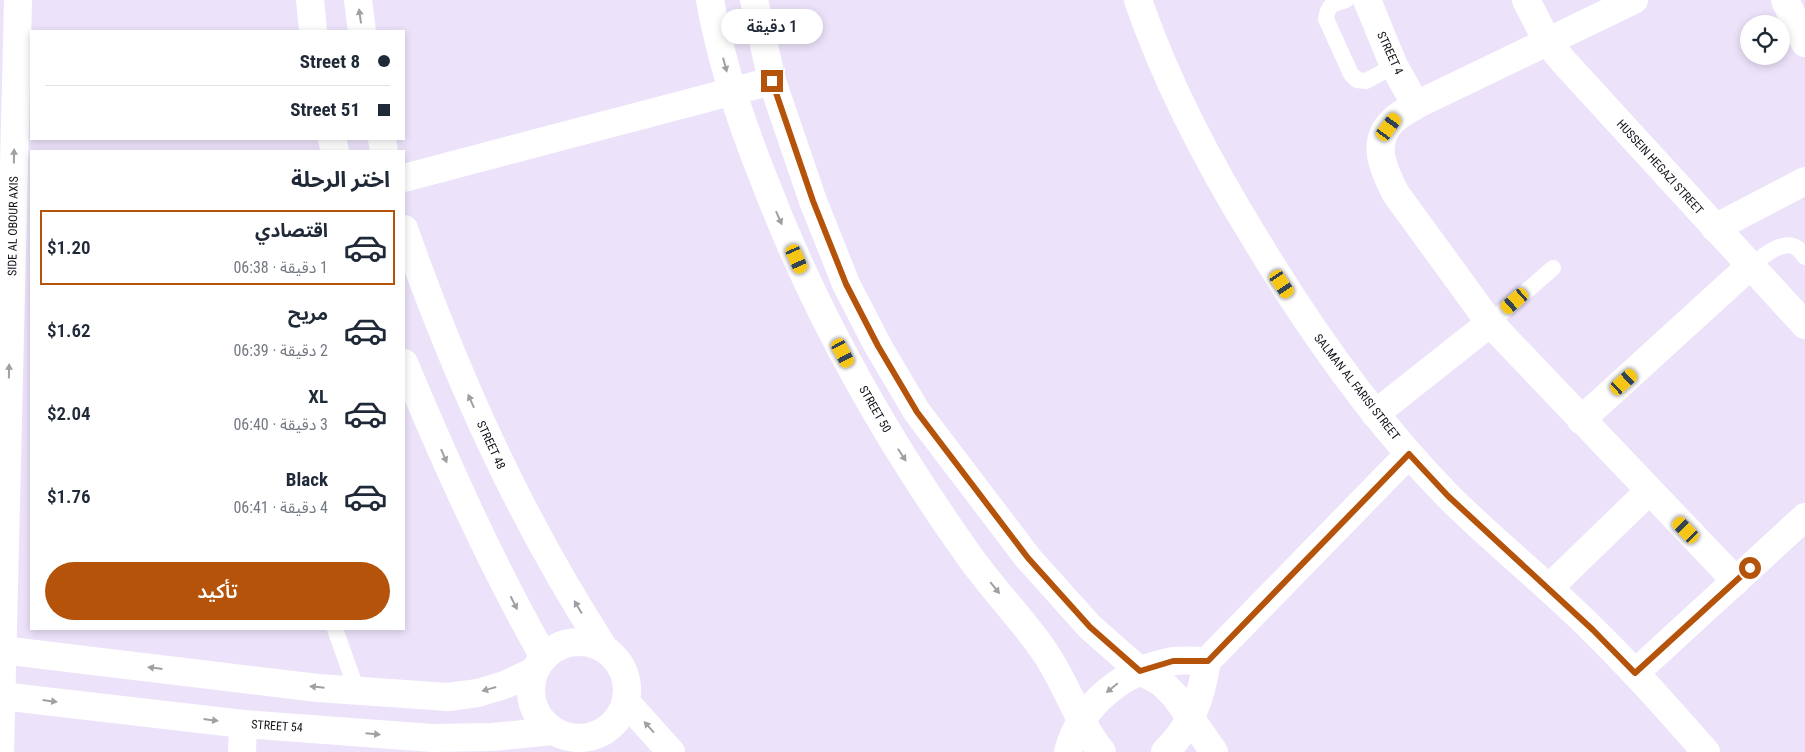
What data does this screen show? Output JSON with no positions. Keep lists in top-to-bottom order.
{
  "streets": {
    "street": [
      "STREET 4",
      "HUSSEIN HEGAZI STREET",
      "SIDE AL OBOUR AXIS",
      "SALMAN AL FARISI STREET",
      "STREET 50",
      "STREET 48",
      "STREET 54"
    ]
  },
  "crossings": [
    ["SIDE AL OBOUR AXIS", "STREET 54"],
    ["STREET 48", "STREET 54"]
  ],
  "one_way": ["SIDE AL OBOUR AXIS"],
  "page": {
    "bubble": "1 دقيقة",
    "banner": ["Street 8", "Street 51"],
    "heading": "اختر الرحلة",
    "list": [
      {
        "name": "اقتصادي",
        "note": "1 دقيقة · 06:38",
        "value": "$1.20"
      },
      {
        "name": "مريح",
        "note": "2 دقيقة · 06:39",
        "value": "$1.62"
      },
      {
        "name": "XL",
        "note": "3 دقيقة · 06:40",
        "value": "$2.04"
      },
      {
        "name": "Black",
        "note": "4 دقيقة · 06:41",
        "value": "$1.76"
      }
    ],
    "buttons": "تأكيد"
  }
}
